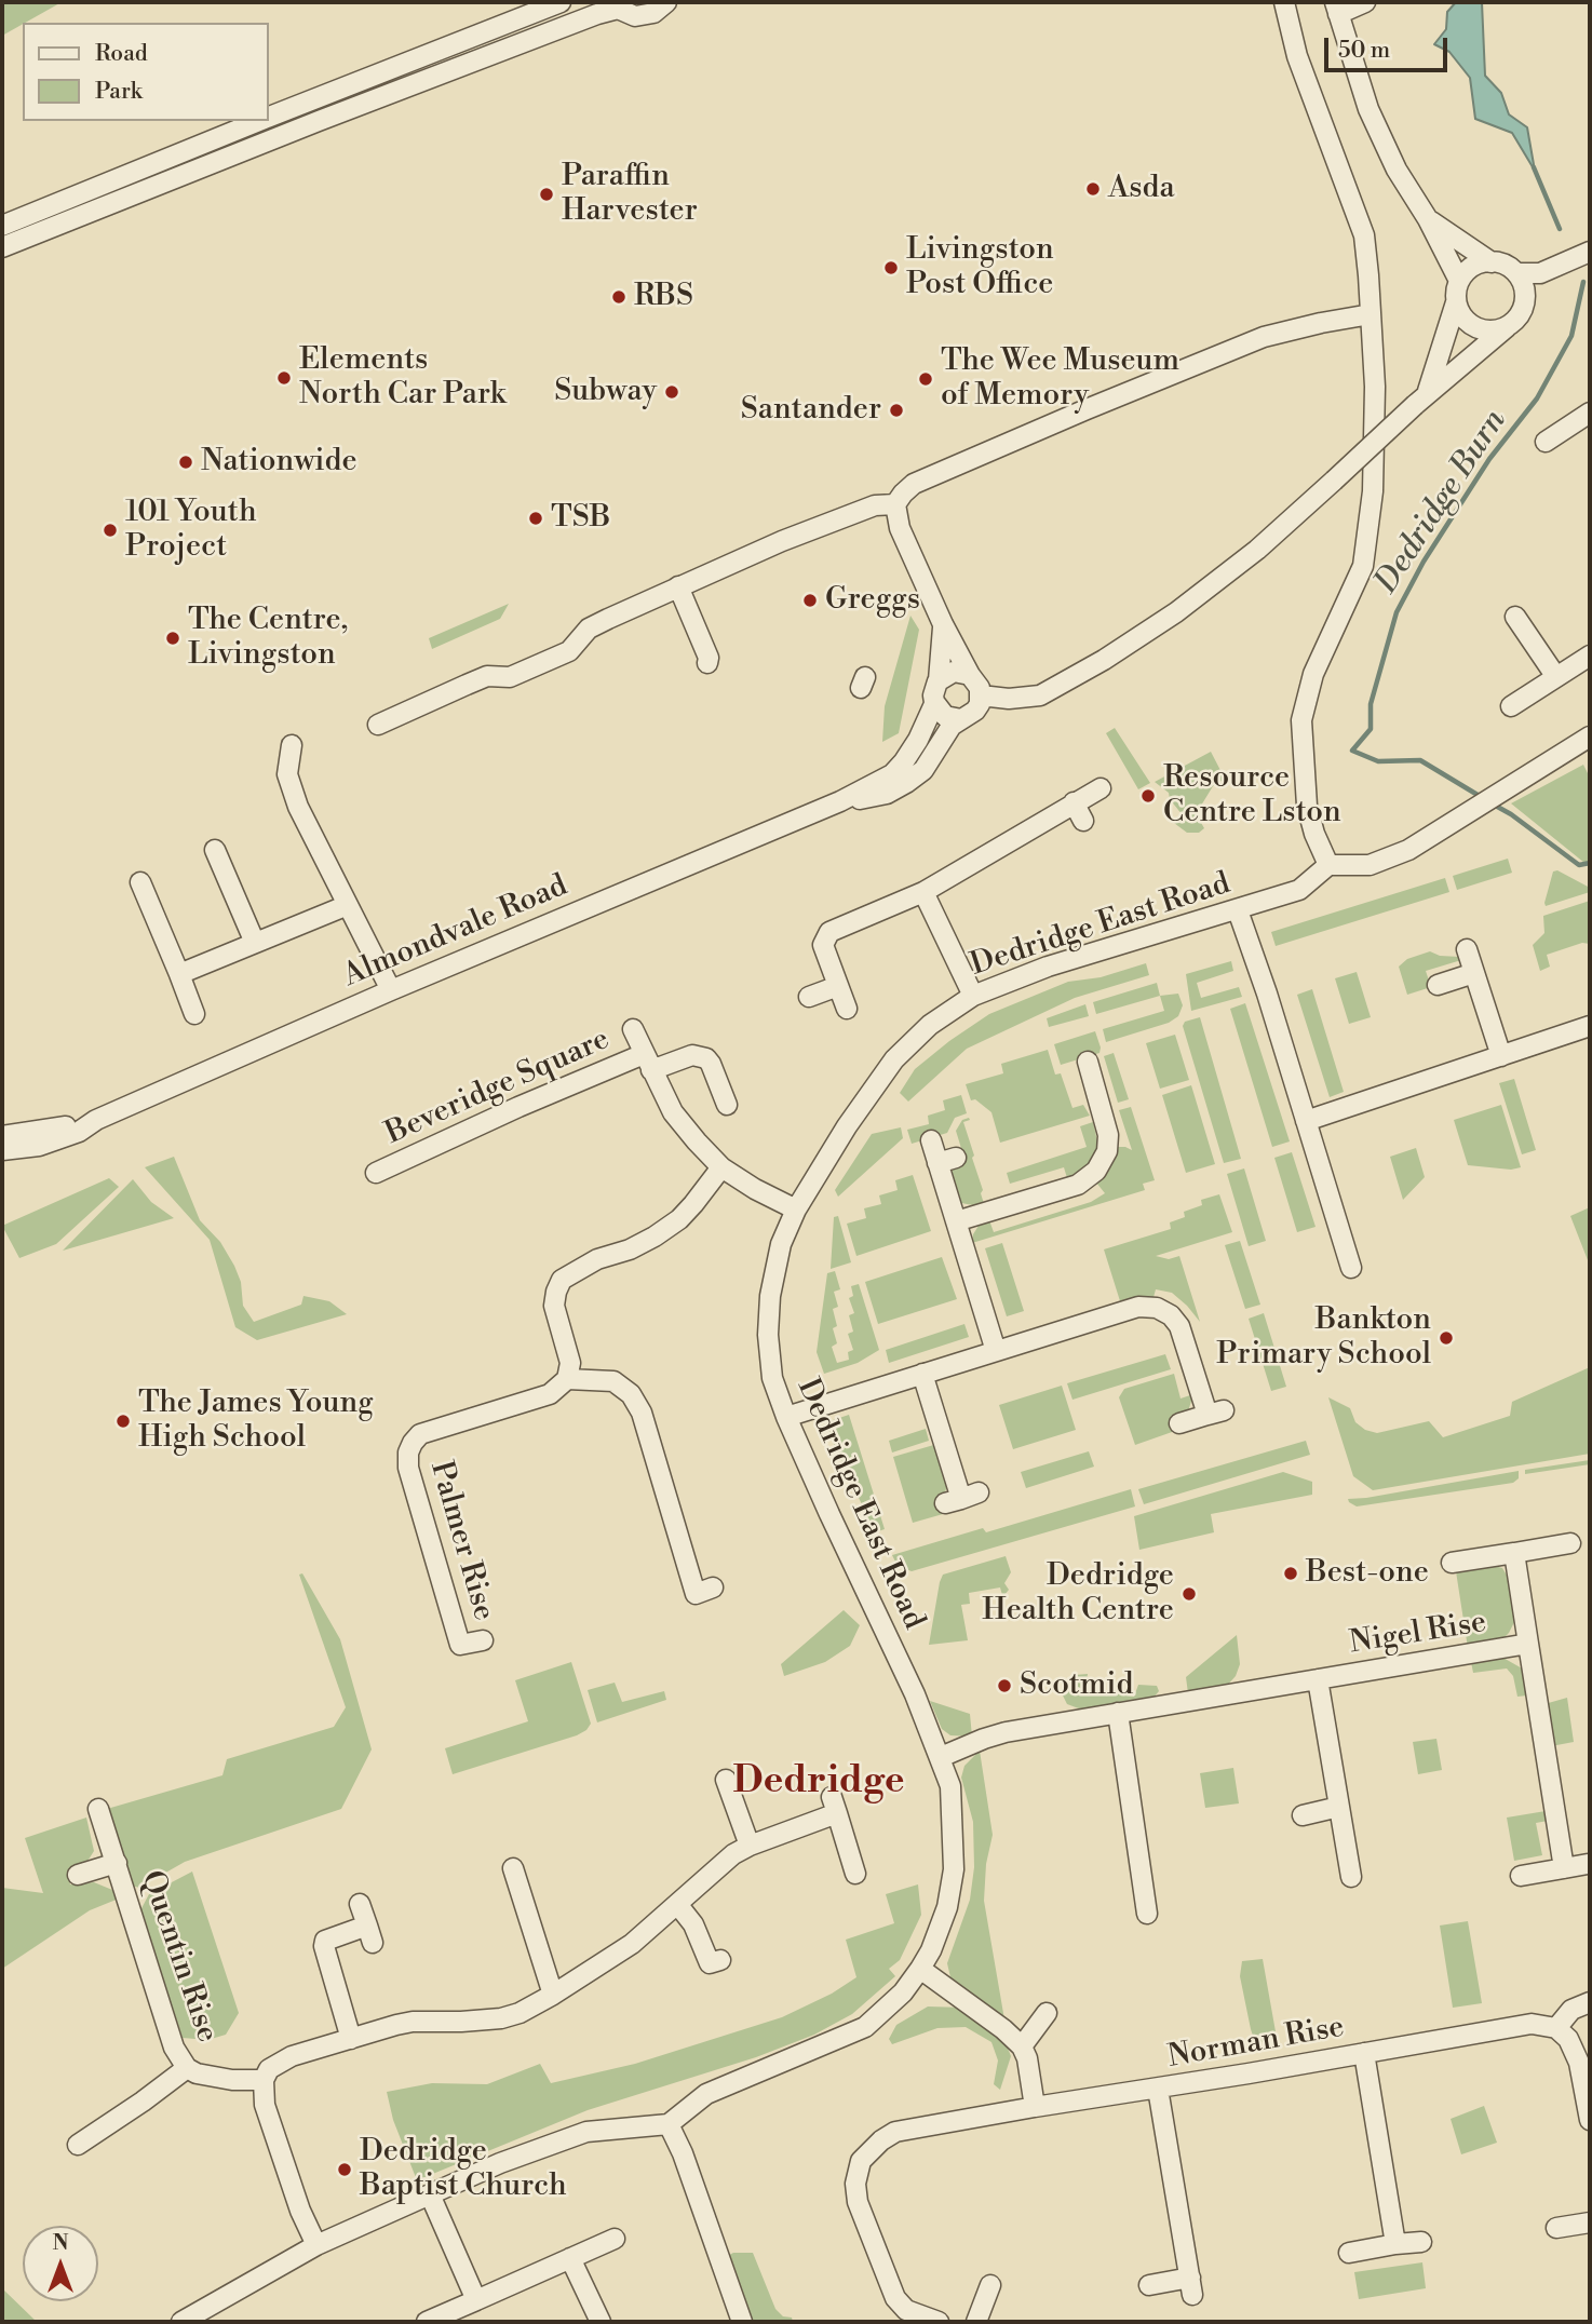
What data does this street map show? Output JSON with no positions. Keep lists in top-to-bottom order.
{
  "streets": {
    "street": [
      "Dedridge East Road",
      "Almondvale Road",
      "Beveridge Square",
      "Palmer Rise",
      "Nigel Rise",
      "Quentin Rise",
      "Norman Rise"
    ]
  },
  "crossings": [
    ["Dedridge East Road", "Beveridge Square"],
    ["Dedridge East Road", "Nigel Rise"]
  ],
  "districts": ["Dedridge"],
  "water": ["Dedridge Burn"],
  "places": [
    "Asda",
    "Paraffin Harvester",
    "Livingston Post Office",
    "RBS",
    "Elements North Car Park",
    "The Wee Museum of Memory",
    "Subway",
    "Santander",
    "Nationwide",
    "TSB",
    "101 Youth Project",
    "Greggs",
    "The Centre, Livingston",
    "Resource Centre Lston",
    "Bankton Primary School",
    "The James Young High School",
    "Best-one",
    "Dedridge Health Centre",
    "Scotmid",
    "Dedridge Baptist Church"
  ],
  "legend": ["Road", "Park"],
  "scale_bar": "50 m",
  "north": "top"
}
